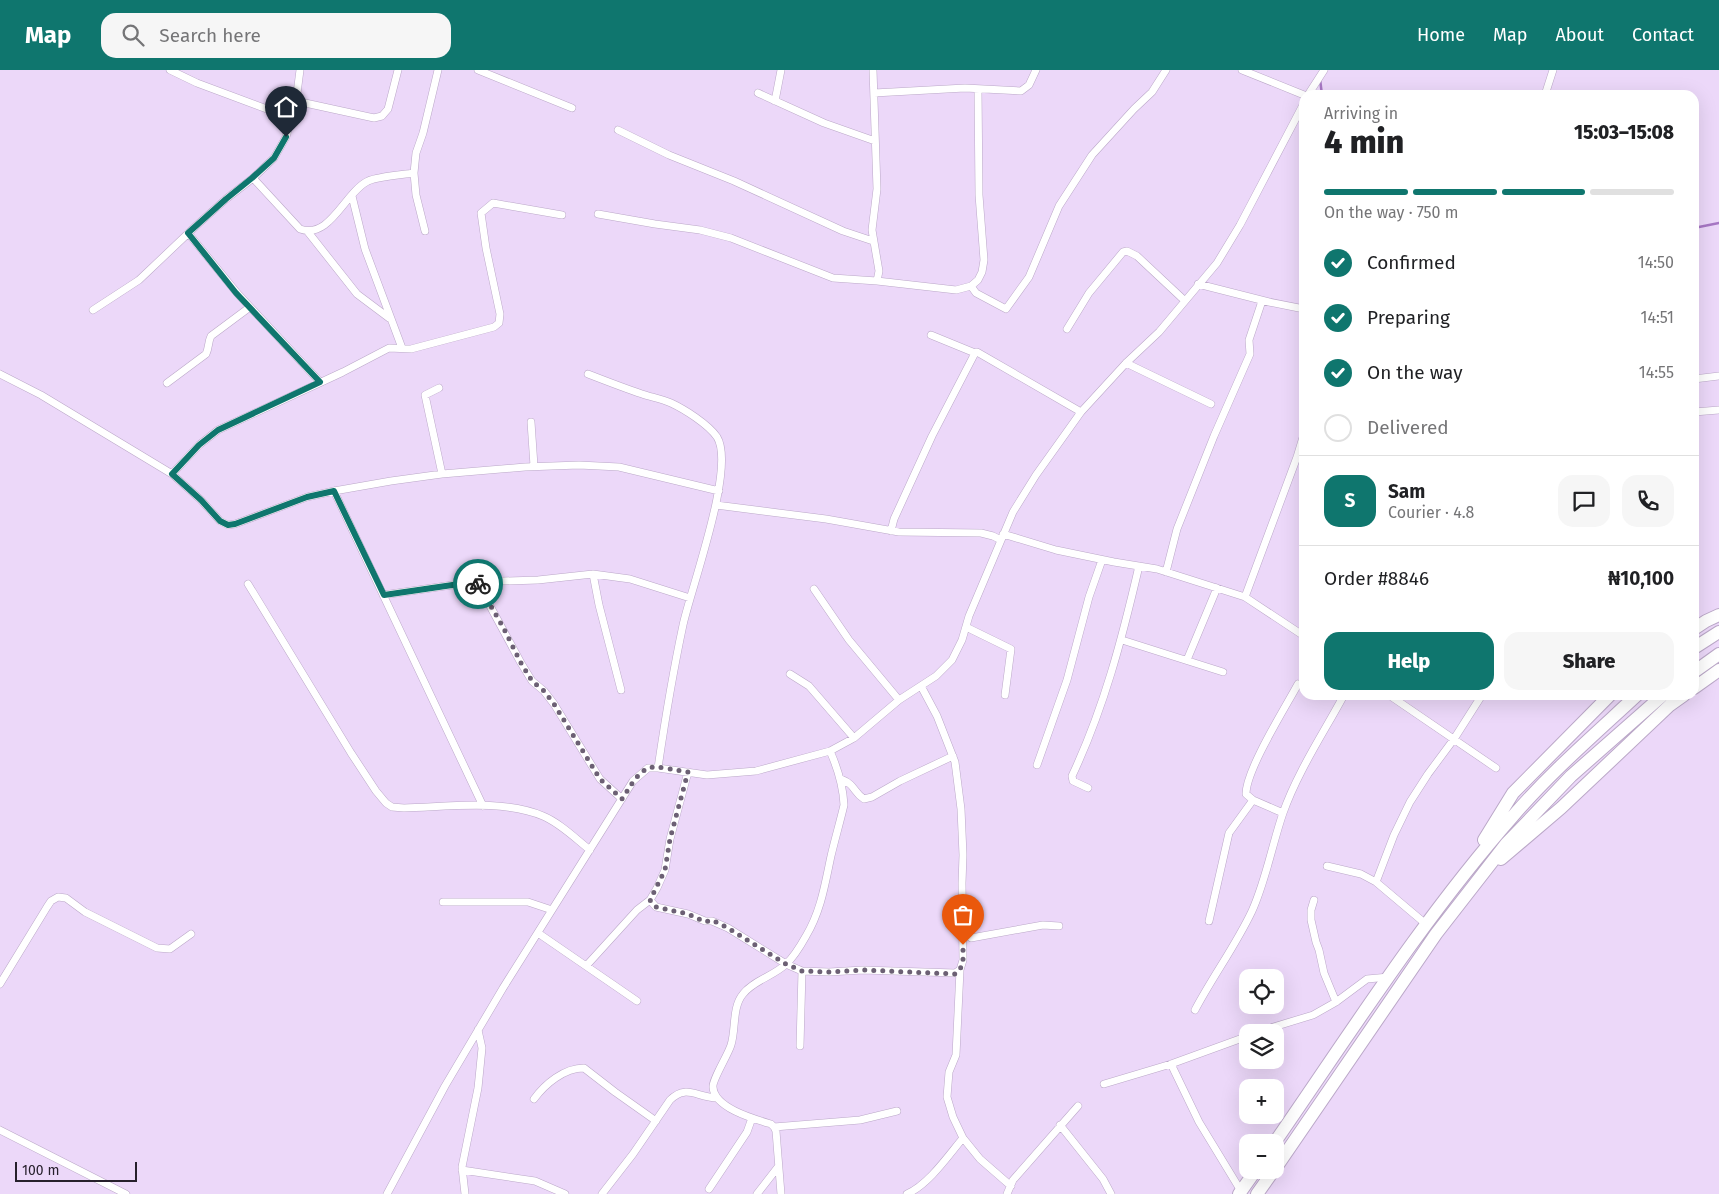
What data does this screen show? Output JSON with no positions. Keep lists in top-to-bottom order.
{
  "scale_bar": "100 m",
  "page": {
    "header": "Map",
    "search": "Search here",
    "nav": [
      "Home",
      "Map",
      "About",
      "Contact"
    ],
    "heading": ["4 min", "Arriving in", "15:03–15:08"],
    "panel": [
      "Sam",
      "Courier · 4.8",
      "Order #8846",
      "₦10,100"
    ],
    "bar": "On the way · 750 m",
    "list": [
      ["Confirmed", "14:50"],
      ["Preparing", "14:51"],
      ["On the way", "14:55"],
      "Delivered"
    ],
    "round": "S",
    "buttons": ["Help", "Share"],
    "map_buttons": ["+", "−"],
    "scale": "100 m"
  }
}
